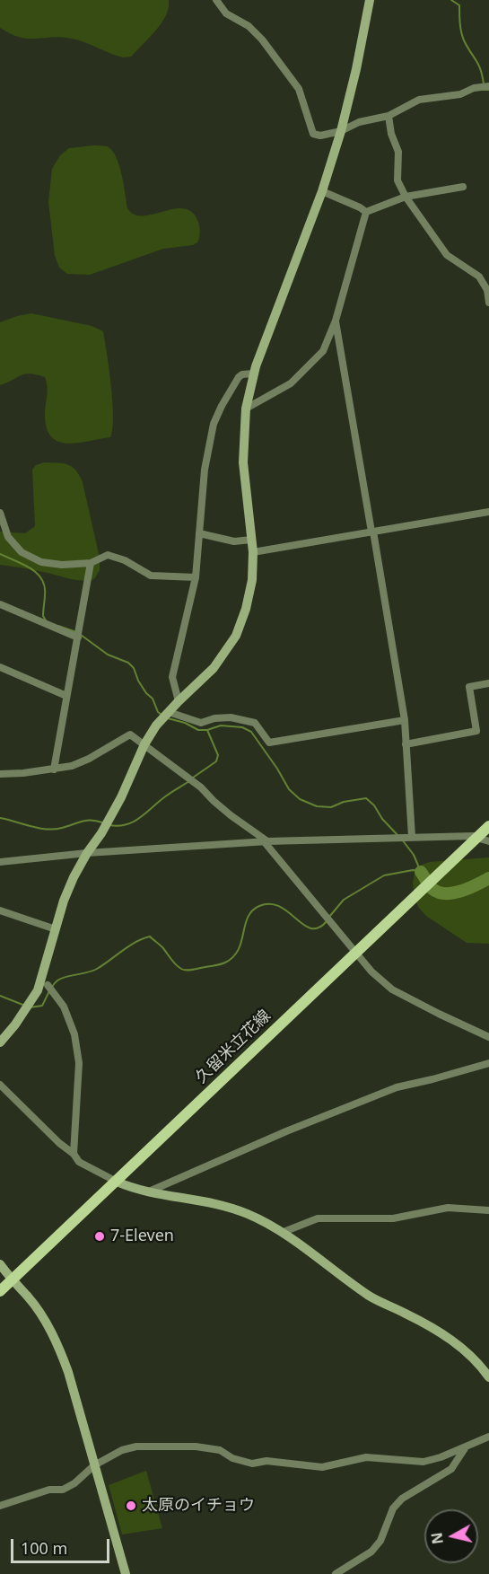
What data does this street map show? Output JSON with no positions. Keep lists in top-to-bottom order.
{
  "streets": {
    "main road": ["久留米立花線"]
  },
  "places": ["7-Eleven", "太原のイチョウ"],
  "scale_bar": "100 m",
  "north": "left"
}
